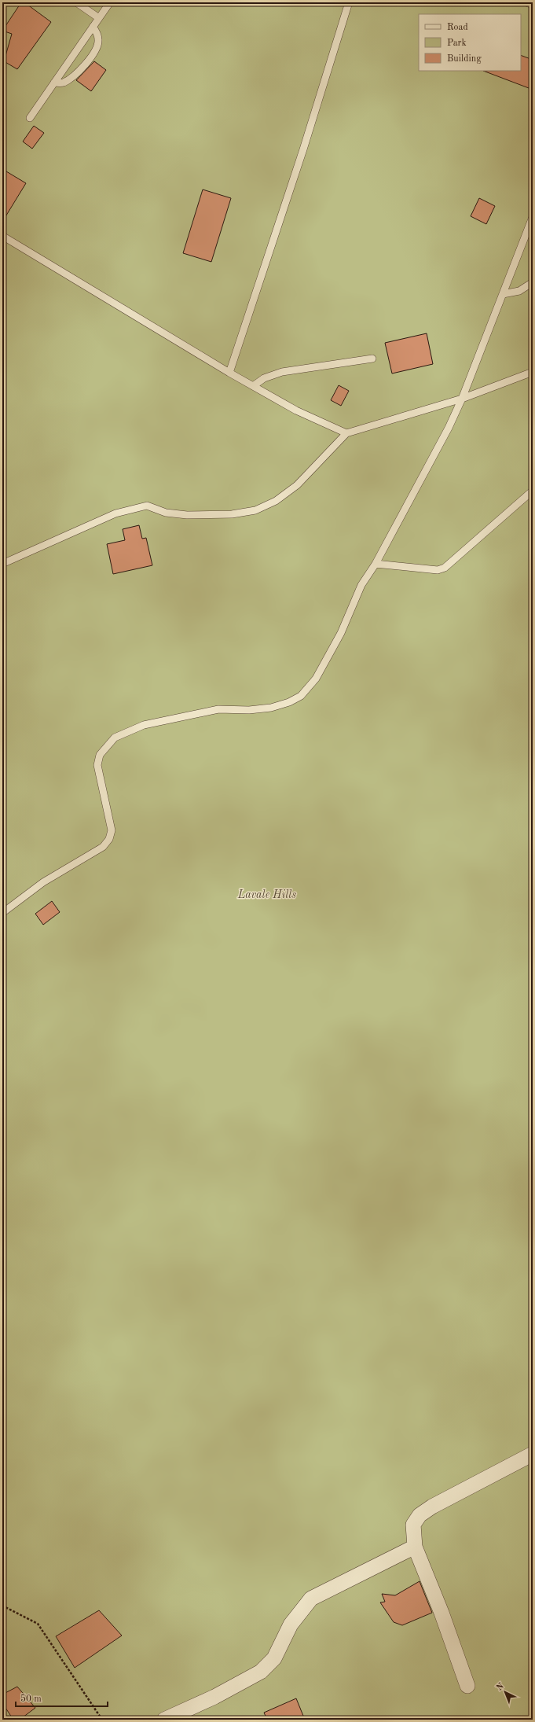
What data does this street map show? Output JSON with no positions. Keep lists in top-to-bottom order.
{
  "parks": ["Lavale Hills"],
  "legend": ["Road", "Park", "Building"],
  "scale_bar": "50 m",
  "north": "top left"
}
